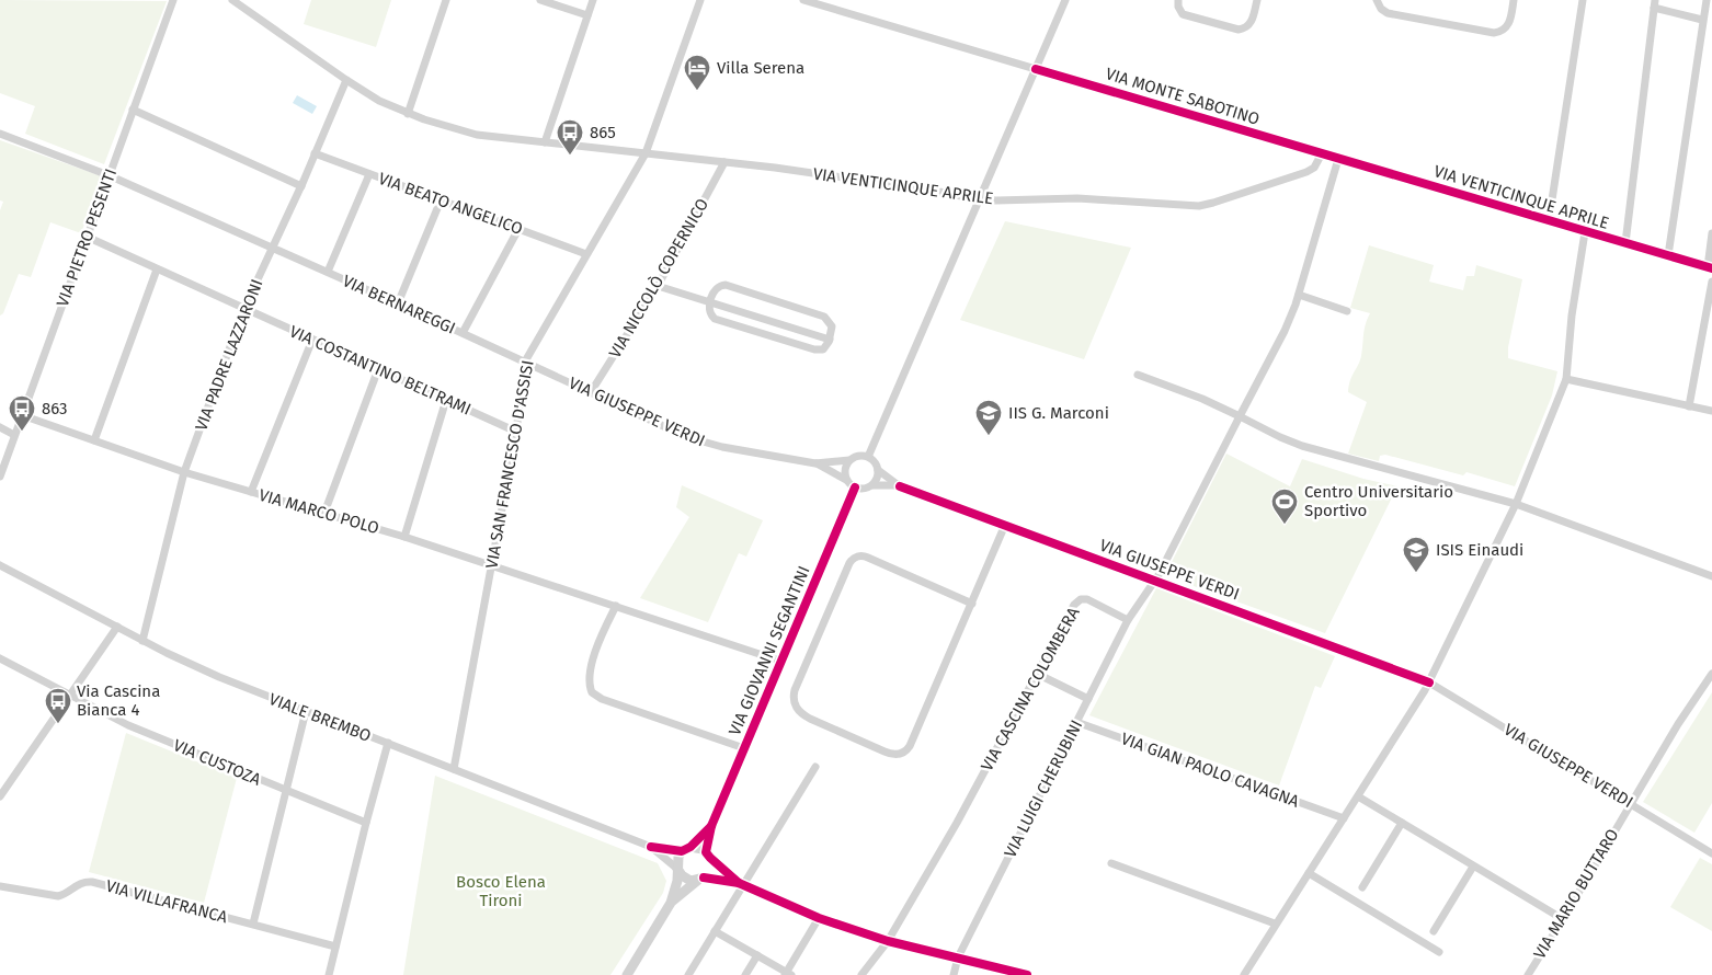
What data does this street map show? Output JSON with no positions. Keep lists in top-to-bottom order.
{
  "streets": {
    "street": [
      "VIA MONTE SABOTINO",
      "VIA VENTICINQUE APRILE",
      "VIA BEATO ANGELICO",
      "VIA PIETRO PESENTI",
      "VIA NICCOLÒ COPERNICO",
      "VIA BERNAREGGI",
      "VIA PADRE LAZZARONI",
      "VIA COSTANTINO BELTRAMI",
      "VIA GIUSEPPE VERDI",
      "VIA SAN FRANCESCO D'ASSISI",
      "VIA MARCO POLO",
      "VIA GIOVANNI SEGANTINI",
      "VIA CASCINA COLOMBERA",
      "VIALE BREMBO",
      "VIA CUSTOZA",
      "VIA GIAN PAOLO CAVAGNA",
      "VIA LUIGI CHERUBINI",
      "VIA MARIO BUTTARO",
      "VIA VILLAFRANCA"
    ]
  },
  "crossings": [
    ["VIA MONTE SABOTINO", "VIA VENTICINQUE APRILE"],
    ["VIA VENTICINQUE APRILE", "VIA NICCOLÒ COPERNICO"],
    ["VIA VENTICINQUE APRILE", "VIA PADRE LAZZARONI"],
    ["VIA VENTICINQUE APRILE", "VIA SAN FRANCESCO D'ASSISI"],
    ["VIA BEATO ANGELICO", "VIA PADRE LAZZARONI"],
    ["VIA BEATO ANGELICO", "VIA SAN FRANCESCO D'ASSISI"],
    ["VIA PIETRO PESENTI", "VIA BERNAREGGI"],
    ["VIA PIETRO PESENTI", "VIA COSTANTINO BELTRAMI"],
    ["VIA PIETRO PESENTI", "VIA MARCO POLO"],
    ["VIA NICCOLÒ COPERNICO", "VIA GIUSEPPE VERDI"],
    ["VIA BERNAREGGI", "VIA PADRE LAZZARONI"],
    ["VIA BERNAREGGI", "VIA GIUSEPPE VERDI"],
    ["VIA BERNAREGGI", "VIA SAN FRANCESCO D'ASSISI"],
    ["VIA PADRE LAZZARONI", "VIA COSTANTINO BELTRAMI"],
    ["VIA PADRE LAZZARONI", "VIA MARCO POLO"],
    ["VIA PADRE LAZZARONI", "VIALE BREMBO"],
    ["VIA COSTANTINO BELTRAMI", "VIA SAN FRANCESCO D'ASSISI"],
    ["VIA GIUSEPPE VERDI", "VIA SAN FRANCESCO D'ASSISI"],
    ["VIA GIUSEPPE VERDI", "VIA GIOVANNI SEGANTINI"],
    ["VIA GIUSEPPE VERDI", "VIA MARIO BUTTARO"],
    ["VIA SAN FRANCESCO D'ASSISI", "VIA MARCO POLO"],
    ["VIA SAN FRANCESCO D'ASSISI", "VIALE BREMBO"],
    ["VIA MARCO POLO", "VIA GIOVANNI SEGANTINI"],
    ["VIA GIOVANNI SEGANTINI", "VIALE BREMBO"],
    ["VIA CASCINA COLOMBERA", "VIA LUIGI CHERUBINI"],
    ["VIA GIAN PAOLO CAVAGNA", "VIA LUIGI CHERUBINI"]
  ],
  "parks": ["Bosco Elena Tironi"],
  "places": {
    "hotel": ["Villa Serena"],
    "bus stop": ["865", "863", "Via Cascina Bianca 4"],
    "school or university": ["IIS G. Marconi", "ISIS Einaudi"],
    "sports": ["Centro Universitario Sportivo"]
  }
}
